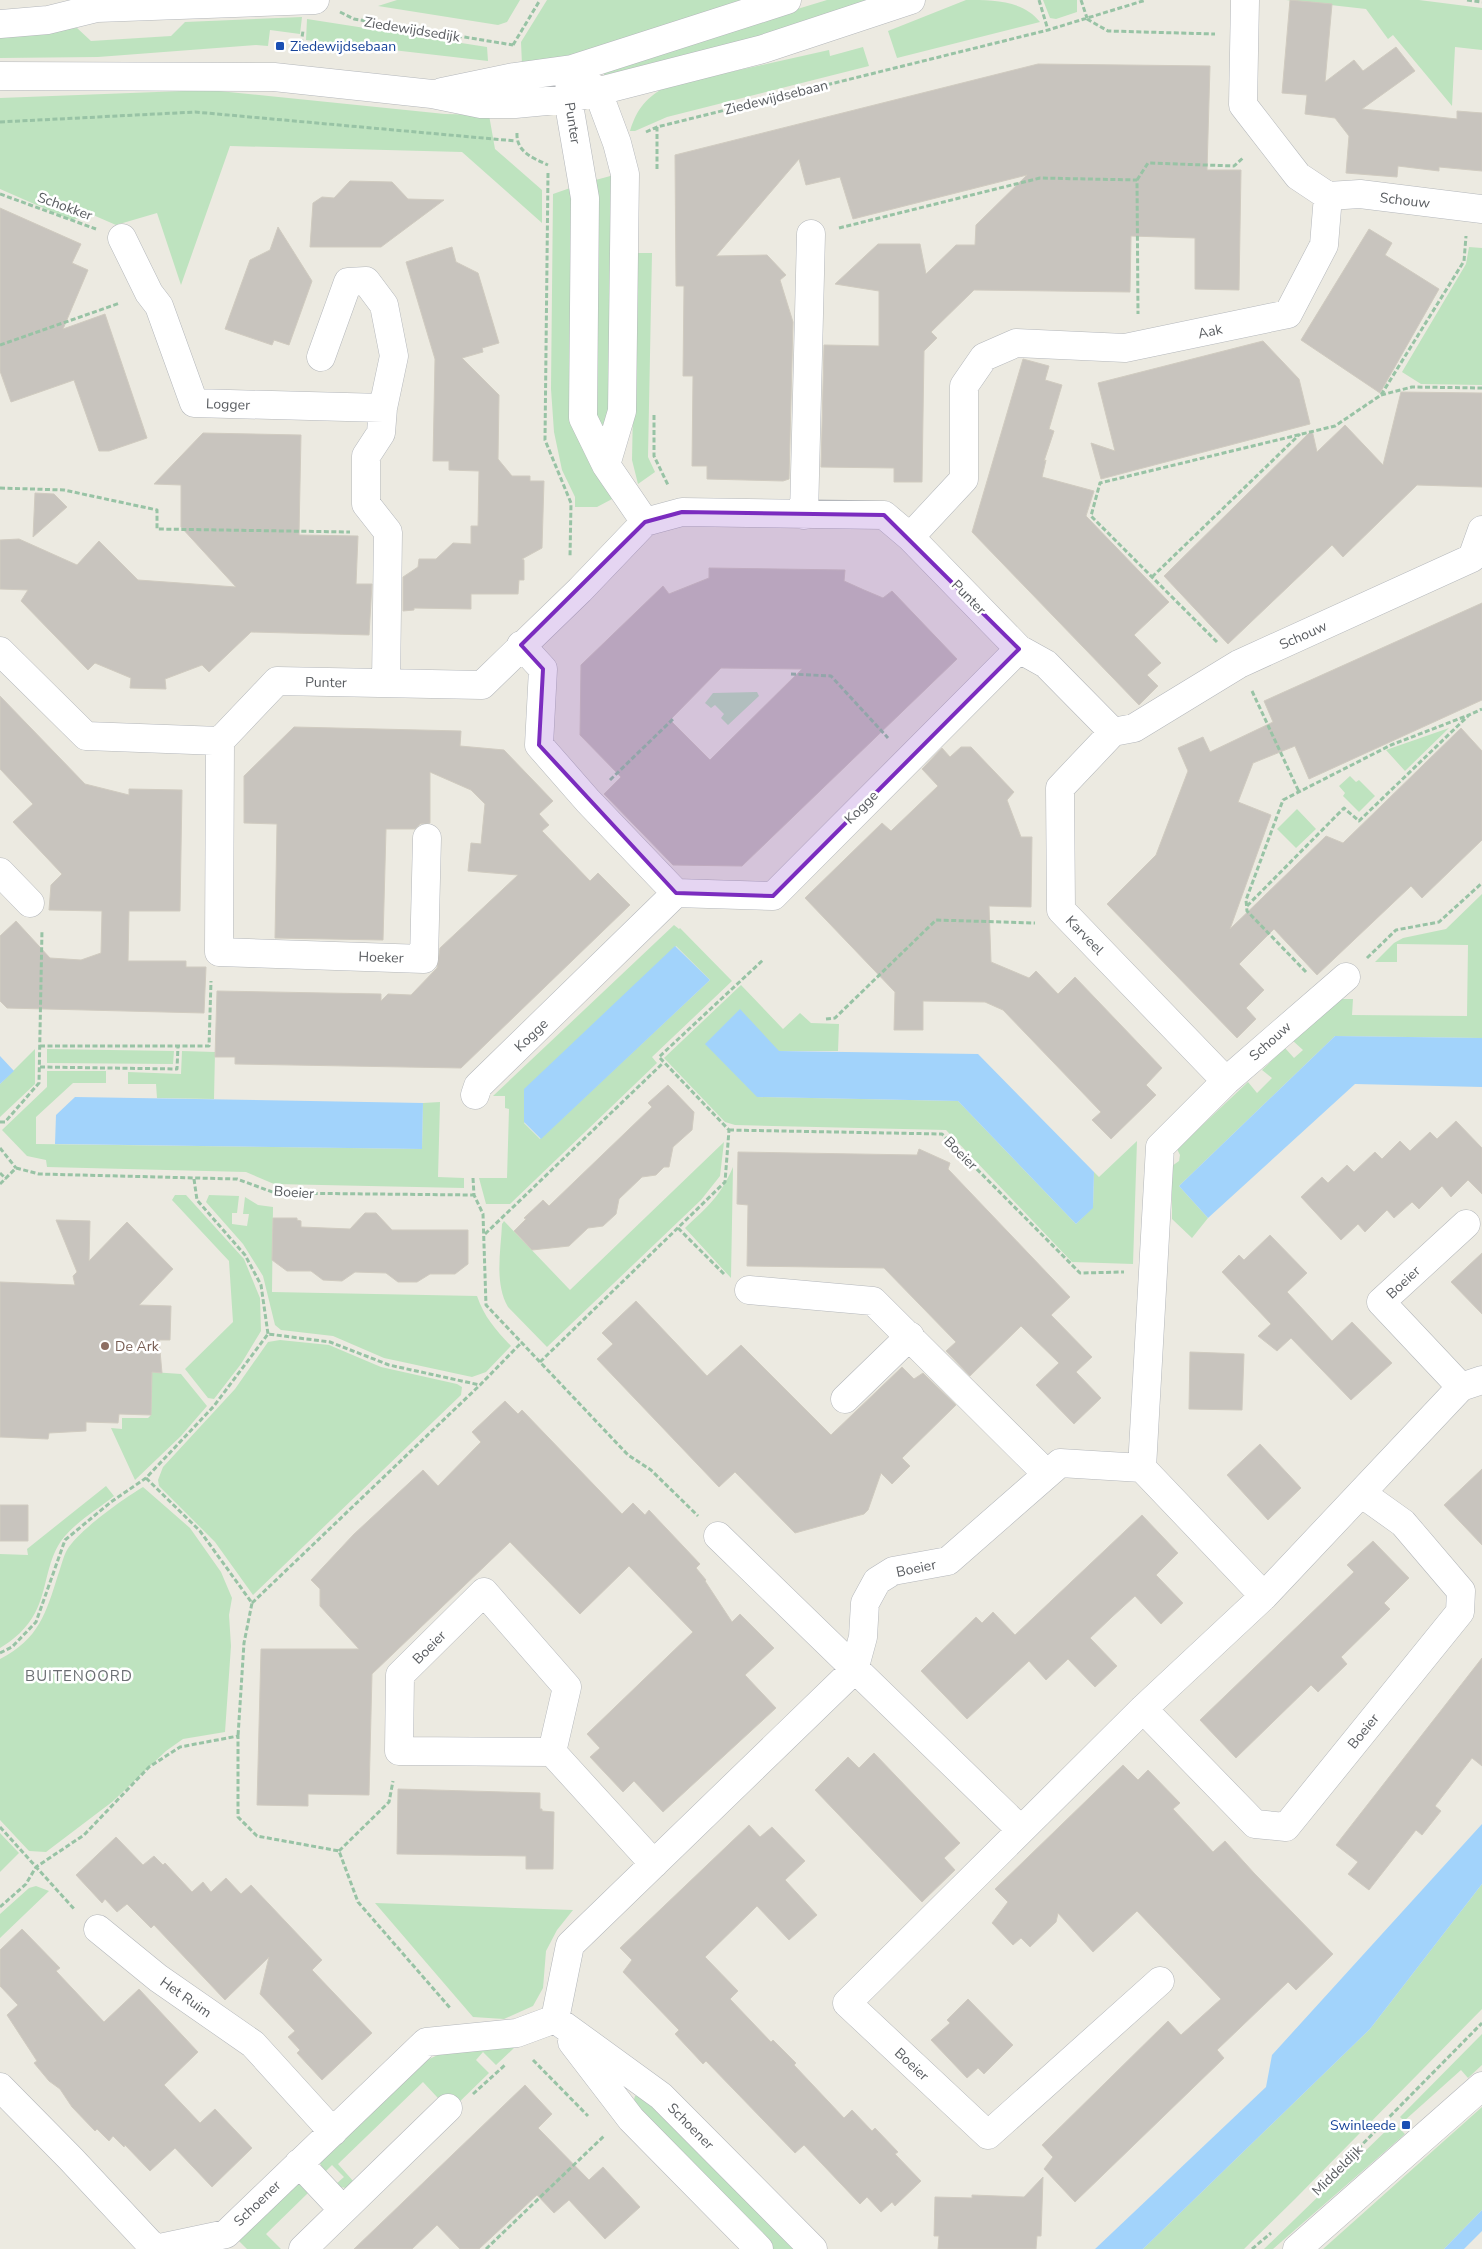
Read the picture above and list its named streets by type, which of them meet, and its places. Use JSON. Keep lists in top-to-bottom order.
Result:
{
  "streets": {
    "street": [
      "Punter",
      "Schouw",
      "Aak",
      "Logger",
      "Kogge",
      "Karveel",
      "Hoeker",
      "Boeier",
      "Het Ruim",
      "Schoener"
    ],
    "path": [
      "Ziedewijdsedijk",
      "Ziedewijdsebaan",
      "Schokker",
      "Middeldijk"
    ]
  },
  "crossings": [
    ["Ziedewijdsebaan", "Punter"],
    ["Punter", "Schouw"],
    ["Punter", "Aak"],
    ["Punter", "Kogge"],
    ["Punter", "Karveel"],
    ["Schouw", "Aak"],
    ["Schouw", "Karveel"],
    ["Schokker", "Logger"],
    ["Het Ruim", "Schoener"]
  ],
  "districts": ["BUITENOORD"],
  "places": {
    "transit": ["Ziedewijdsebaan", "Swinleede"],
    "other": ["De Ark"]
  }
}
